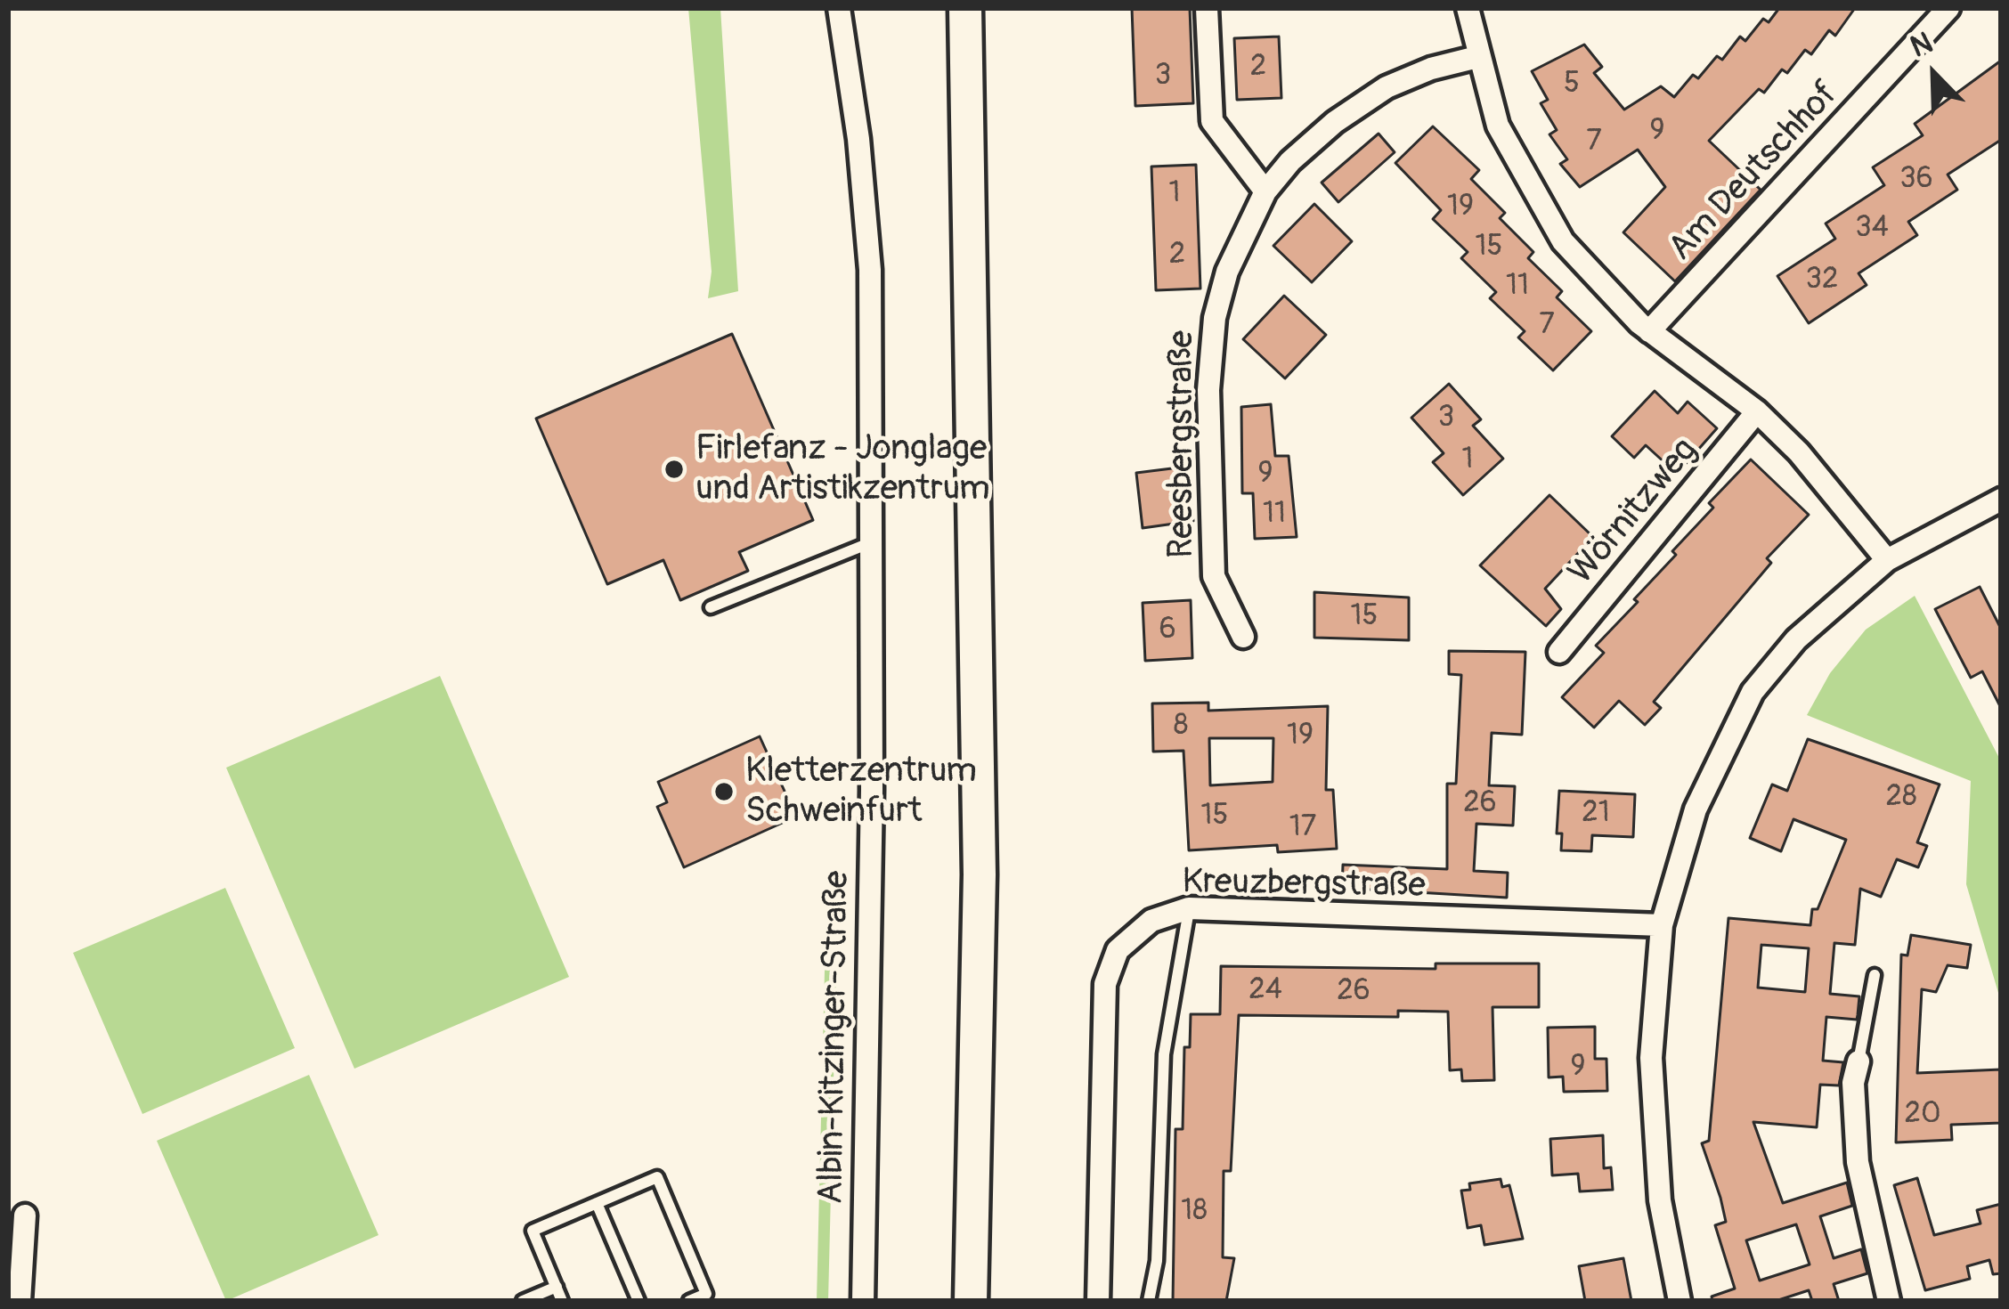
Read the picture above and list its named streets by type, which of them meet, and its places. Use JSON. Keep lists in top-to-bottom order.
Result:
{
  "streets": {
    "street": [
      "Am Deutschhof",
      "Reesbergstraße",
      "Wörnitzweg",
      "Kreuzbergstraße",
      "Albin-Kitzinger-Straße"
    ]
  },
  "places": ["Firlefanz - Jonglage und Artistikzentrum", "Kletterzentrum Schweinfurt"],
  "house_numbers": [
    "2",
    "3",
    "5",
    "9",
    "7",
    "36",
    "1",
    "19",
    "34",
    "15",
    "2",
    "32",
    "11",
    "7",
    "3",
    "1",
    "9",
    "11",
    "15",
    "6",
    "8",
    "19",
    "28",
    "26",
    "21",
    "15",
    "17",
    "24",
    "26",
    "9",
    "20",
    "18"
  ],
  "north": "top left"
}
